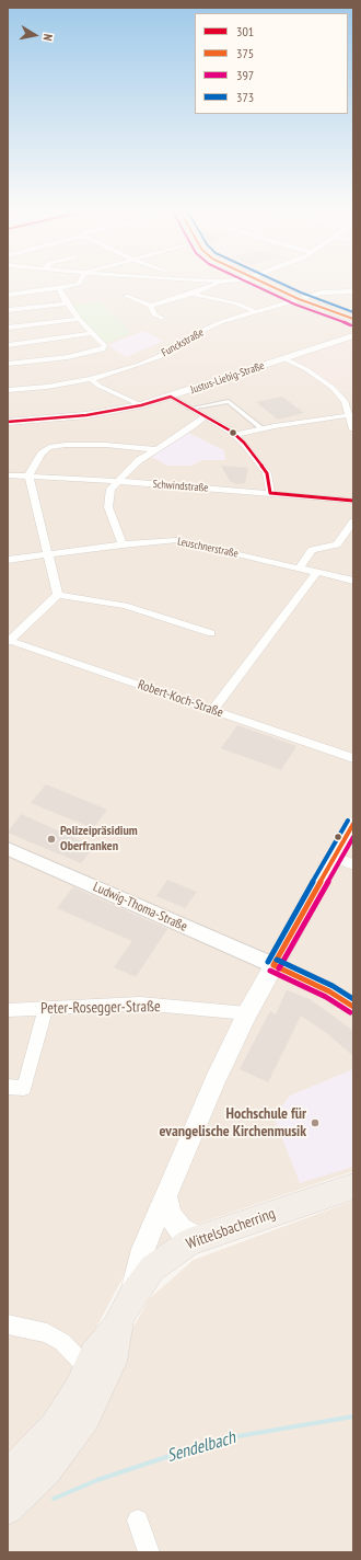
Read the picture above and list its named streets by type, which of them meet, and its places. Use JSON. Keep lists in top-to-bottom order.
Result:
{
  "streets": {
    "main road": ["Justus-Liebig-Straße", "Wittelsbacherring"],
    "street": [
      "Funckstraße",
      "Schwindstraße",
      "Leuschnerstraße",
      "Robert-Koch-Straße",
      "Ludwig-Thoma-Straße",
      "Peter-Rosegger-Straße"
    ]
  },
  "water": ["Sendelbach"],
  "places": ["Polizeipräsidium Oberfranken", "Hochschule für evangelische Kirchenmusik"],
  "lines": [
    "transit line 375",
    "transit line 397",
    "transit line 373",
    "transit line 301"
  ],
  "legend": [
    "301",
    "375",
    "397",
    "373"
  ],
  "north": "right"
}
